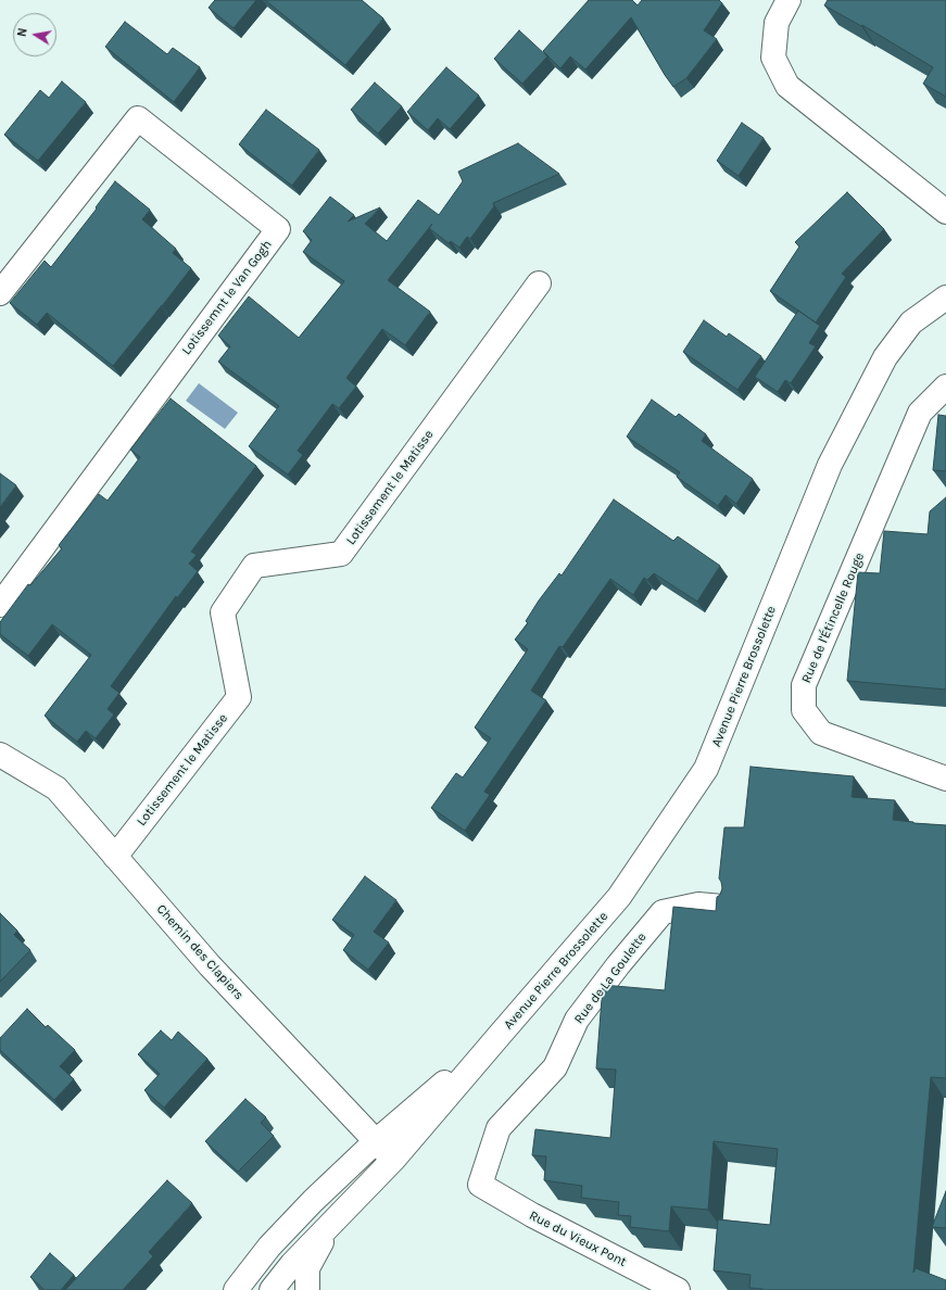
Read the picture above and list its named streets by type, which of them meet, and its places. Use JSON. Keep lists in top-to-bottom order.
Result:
{
  "streets": {
    "street": [
      "Lotissemnt le Van Gogh",
      "Lotissement le Matisse",
      "Rue de l'Étincelle Rouge",
      "Avenue Pierre Brossolette",
      "Chemin des Clapiers",
      "Rue de La Goulette",
      "Rue du Vieux Pont"
    ]
  },
  "crossings": [
    ["Lotissement le Matisse", "Chemin des Clapiers"],
    ["Avenue Pierre Brossolette", "Chemin des Clapiers"],
    ["Rue de La Goulette", "Rue du Vieux Pont"]
  ],
  "north": "left"
}
